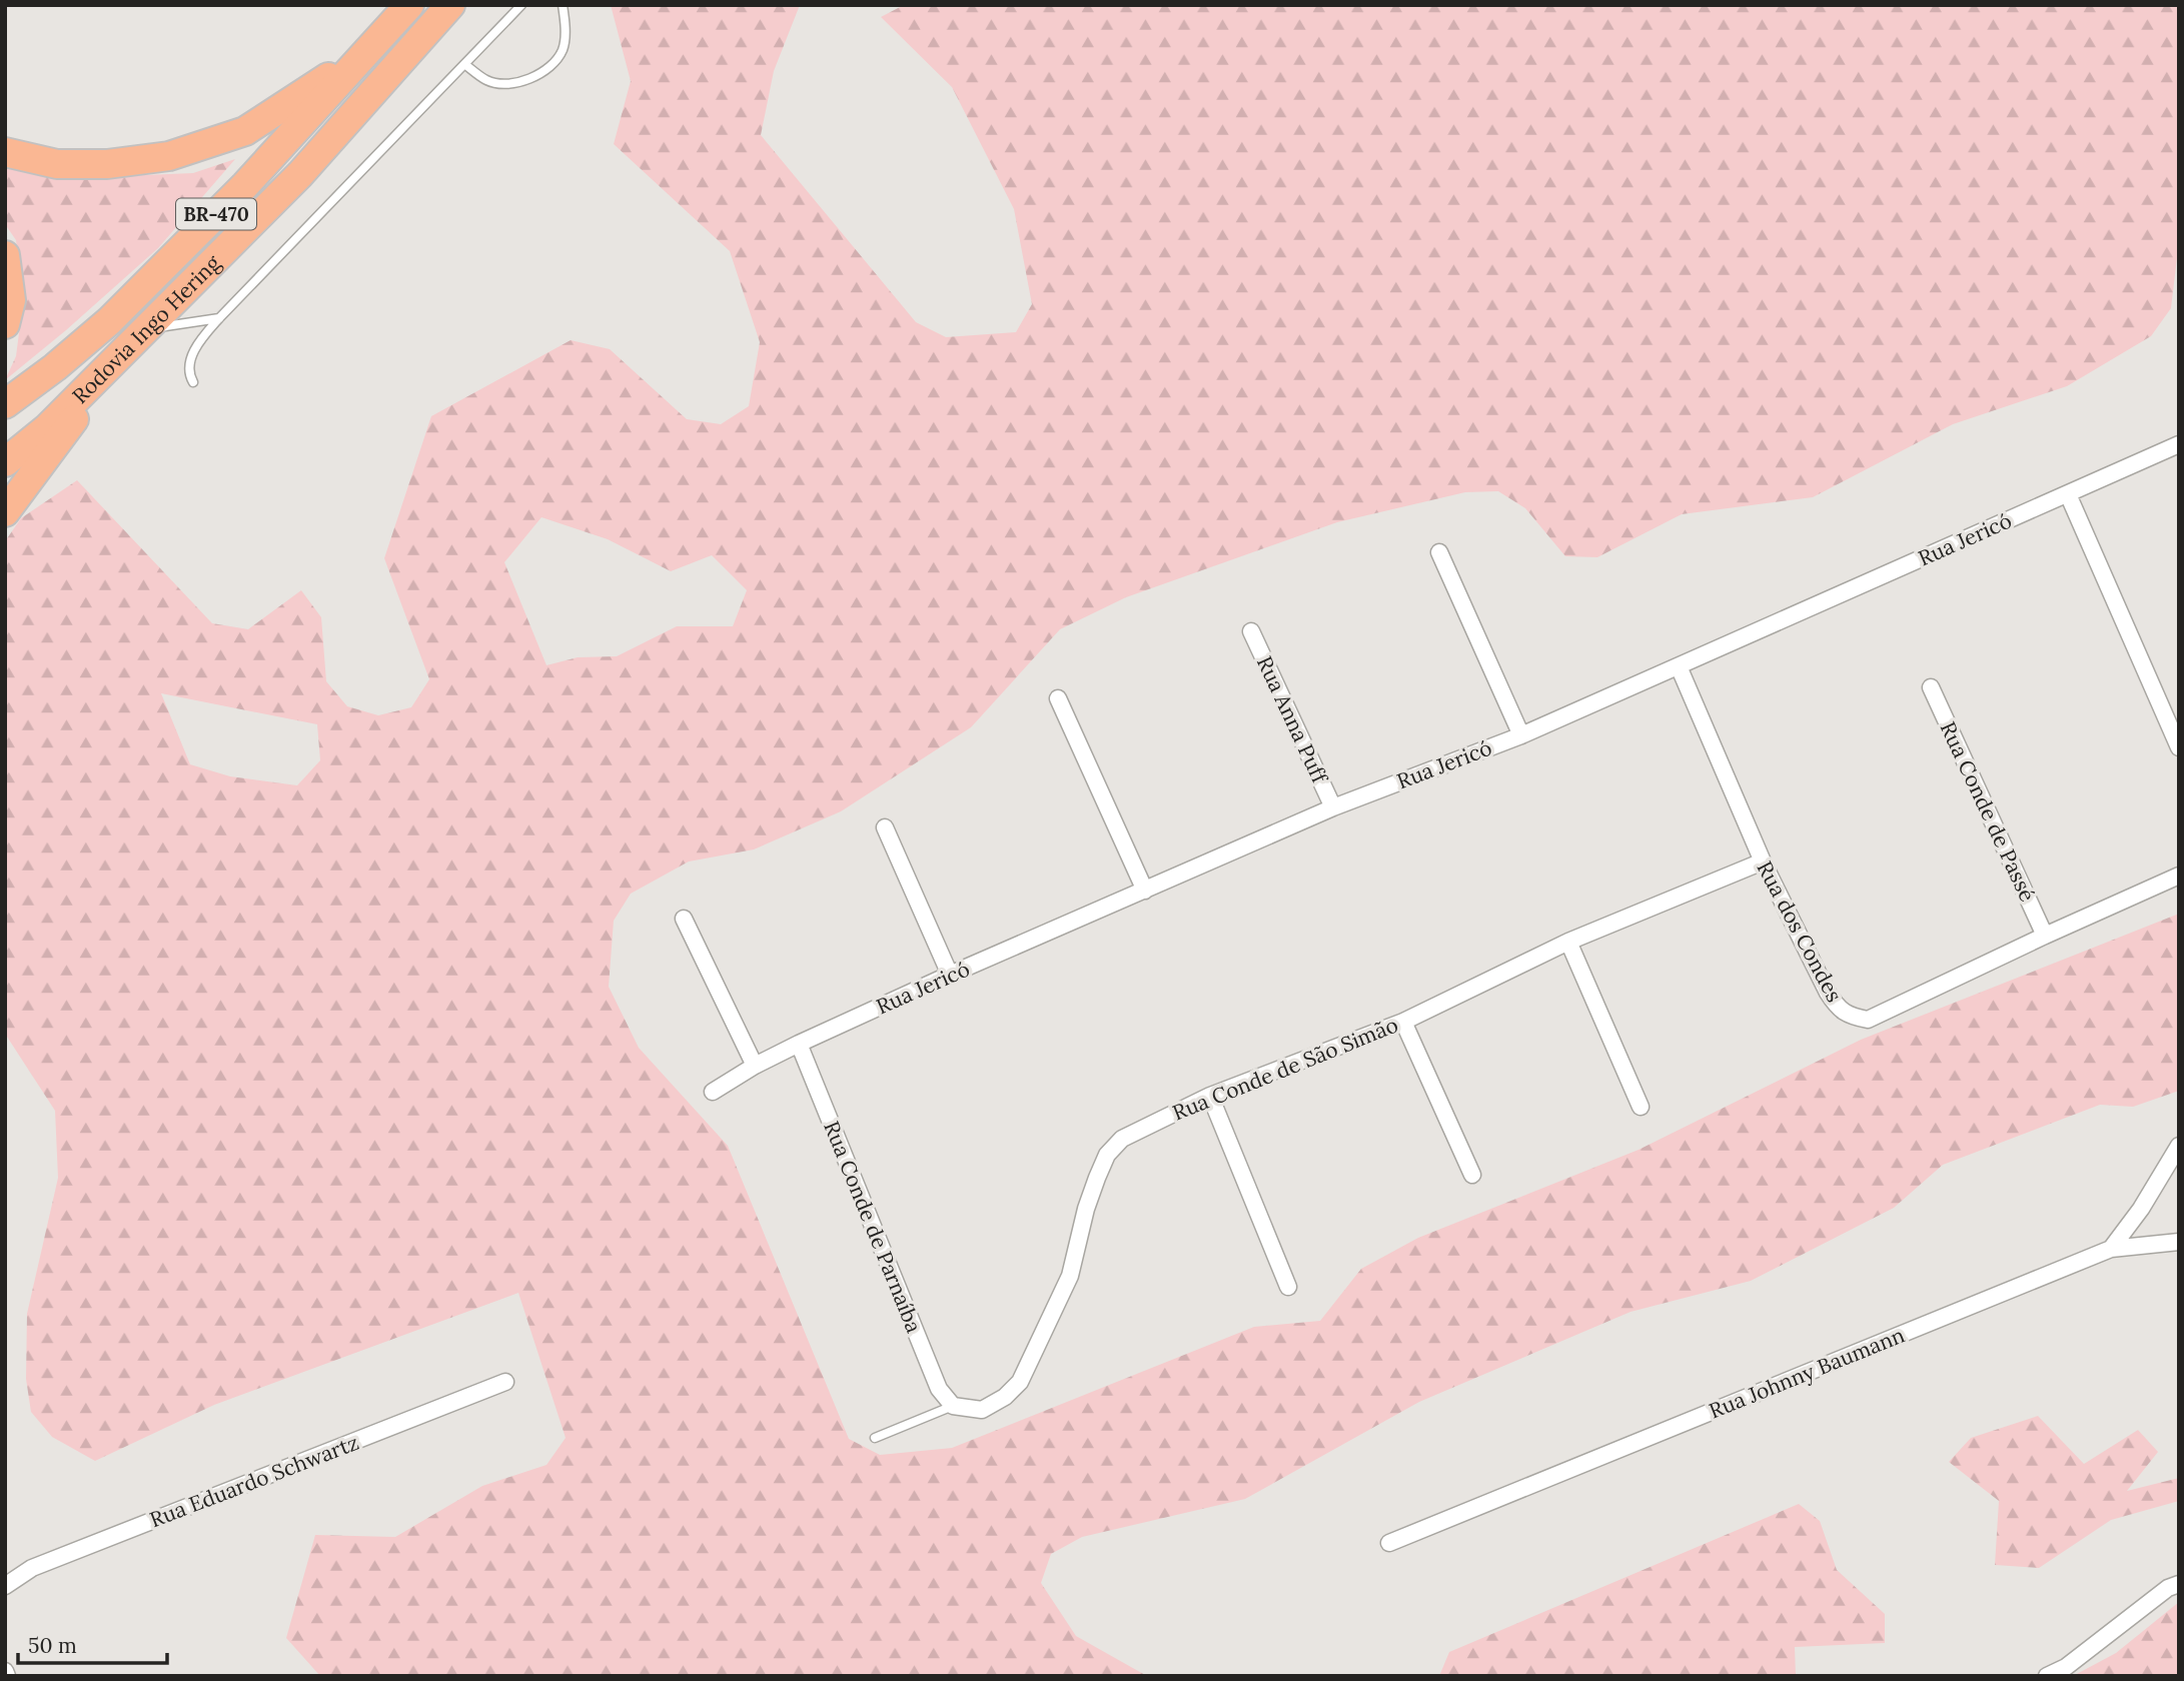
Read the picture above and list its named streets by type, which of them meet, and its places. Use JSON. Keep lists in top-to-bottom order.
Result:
{
  "streets": {
    "highway": ["BR-470", "Rodovia Ingo Hering"],
    "street": [
      "Rua Jericó",
      "Rua Anna Puff",
      "Rua Conde de Passé",
      "Rua dos Condes",
      "Rua Conde de São Simão",
      "Rua Conde de Parnaíba",
      "Rua Johnny Baumann",
      "Rua Eduardo Schwartz"
    ]
  },
  "crossings": [
    ["Rua Jericó", "Rua Anna Puff"],
    ["Rua Jericó", "Rua dos Condes"],
    ["Rua Jericó", "Rua Conde de Parnaíba"],
    ["Rua Conde de Passé", "Rua dos Condes"],
    ["Rua dos Condes", "Rua Conde de São Simão"],
    ["Rua Conde de São Simão", "Rua Conde de Parnaíba"]
  ],
  "scale_bar": "50 m"
}
